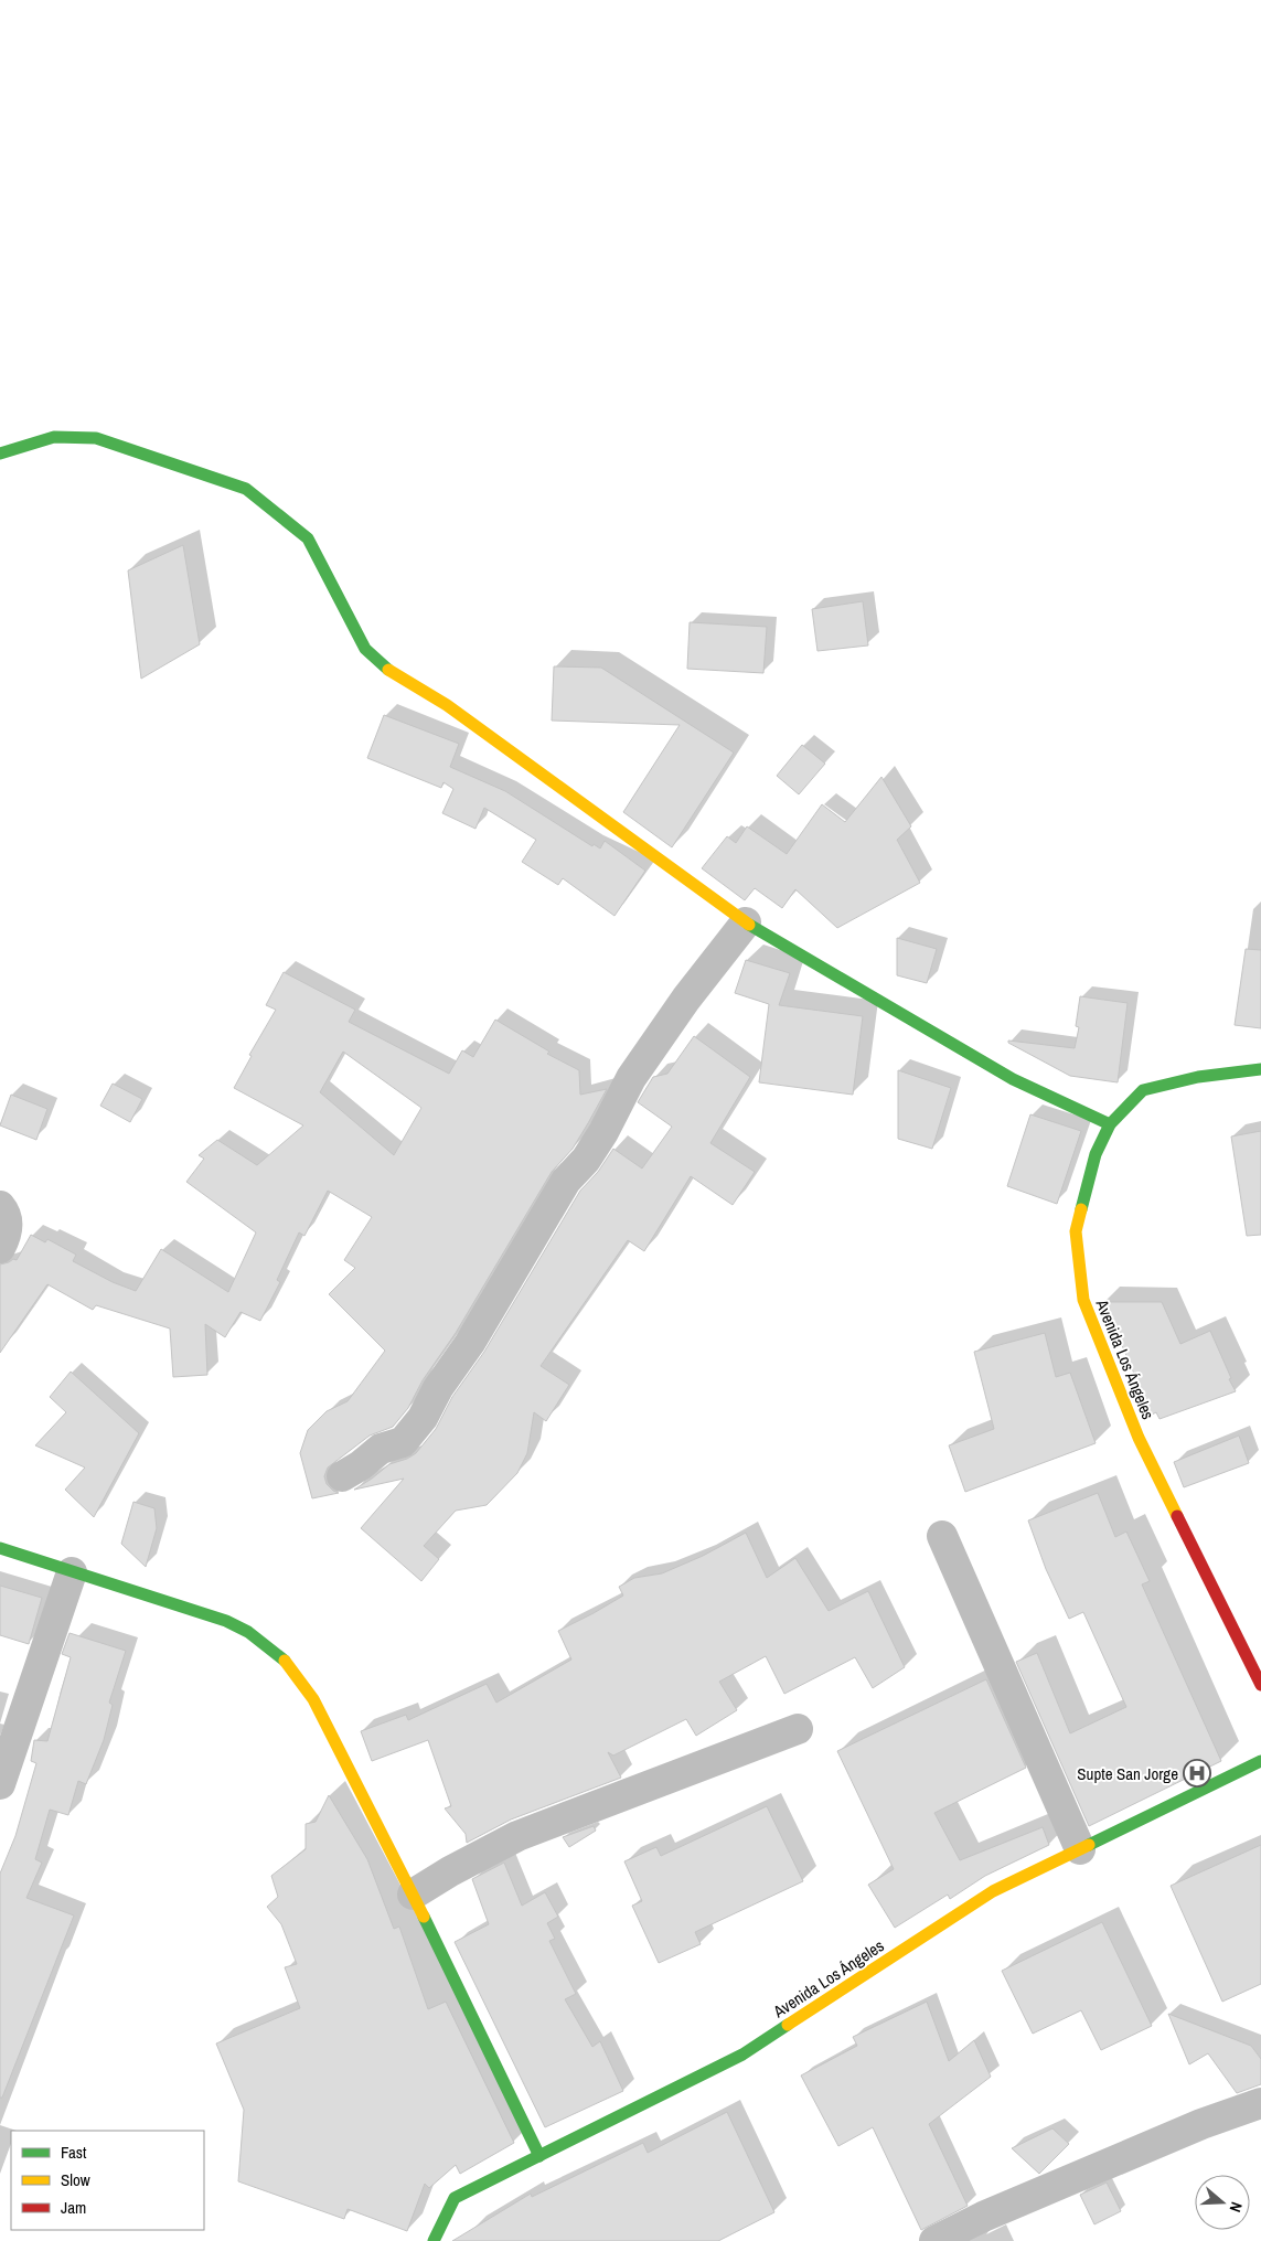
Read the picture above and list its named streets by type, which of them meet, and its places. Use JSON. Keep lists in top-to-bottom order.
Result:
{
  "streets": {
    "street": ["Avenida Los Ángeles"]
  },
  "places": {
    "hospital": ["Supte San Jorge"]
  },
  "legend": ["Fast", "Slow", "Jam"],
  "north": "right"
}
